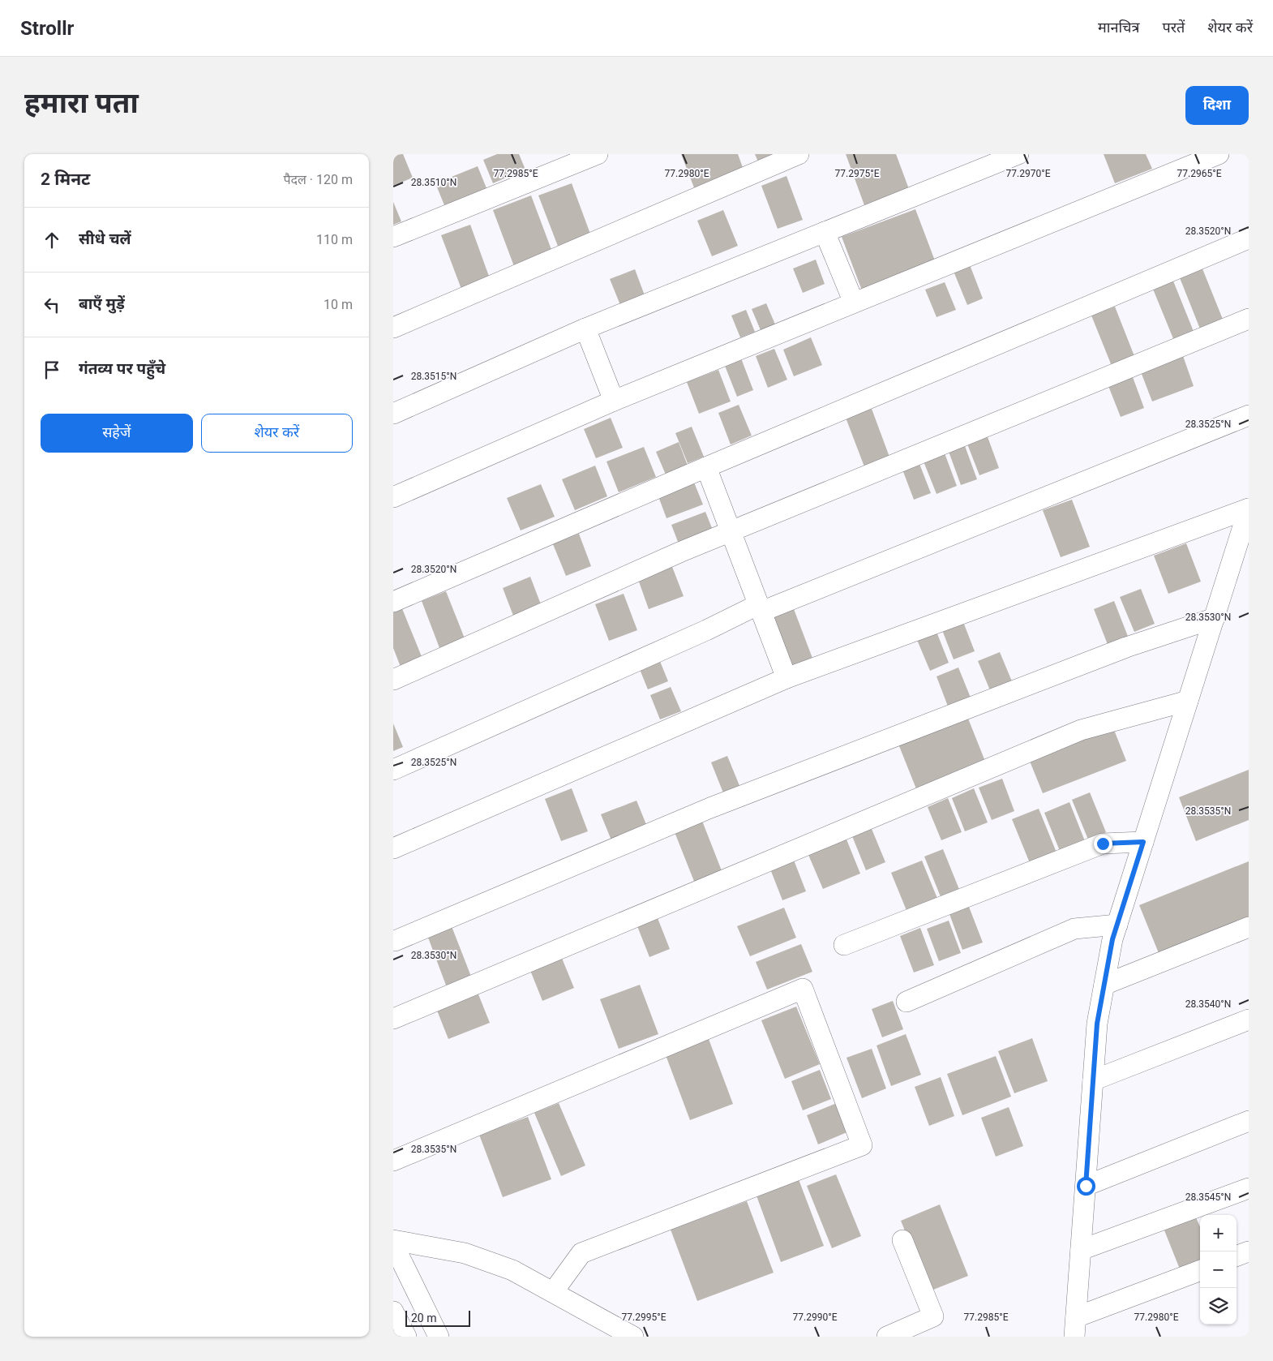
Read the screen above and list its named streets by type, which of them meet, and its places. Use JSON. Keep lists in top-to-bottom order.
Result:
{
  "scale_bar": "20 m",
  "page": {
    "header": "Strollr",
    "nav": ["मानचित्र", "परतें", "शेयर करें"],
    "buttons": [
      "दिशा",
      ["सहेजें", "शेयर करें"]
    ],
    "title": "हमारा पता",
    "heading": ["2 मिनट", "पैदल · 120 m"],
    "list": [
      ["सीधे चलें", "110 m"],
      ["बाएँ मुड़ें", "10 m"],
      "गंतव्य पर पहुँचे"
    ],
    "map_buttons": ["+", "−"],
    "scale": "20 m"
  },
  "coordinates": [
    "77.2985°E",
    "77.2980°E",
    "77.2975°E",
    "77.2970°E",
    "77.2965°E",
    "28.3510°N",
    "28.3520°N",
    "28.3515°N",
    "28.3525°N",
    "28.3530°N",
    "28.3535°N",
    "28.3540°N",
    "28.3545°N",
    "77.2995°E",
    "77.2990°E"
  ]
}
